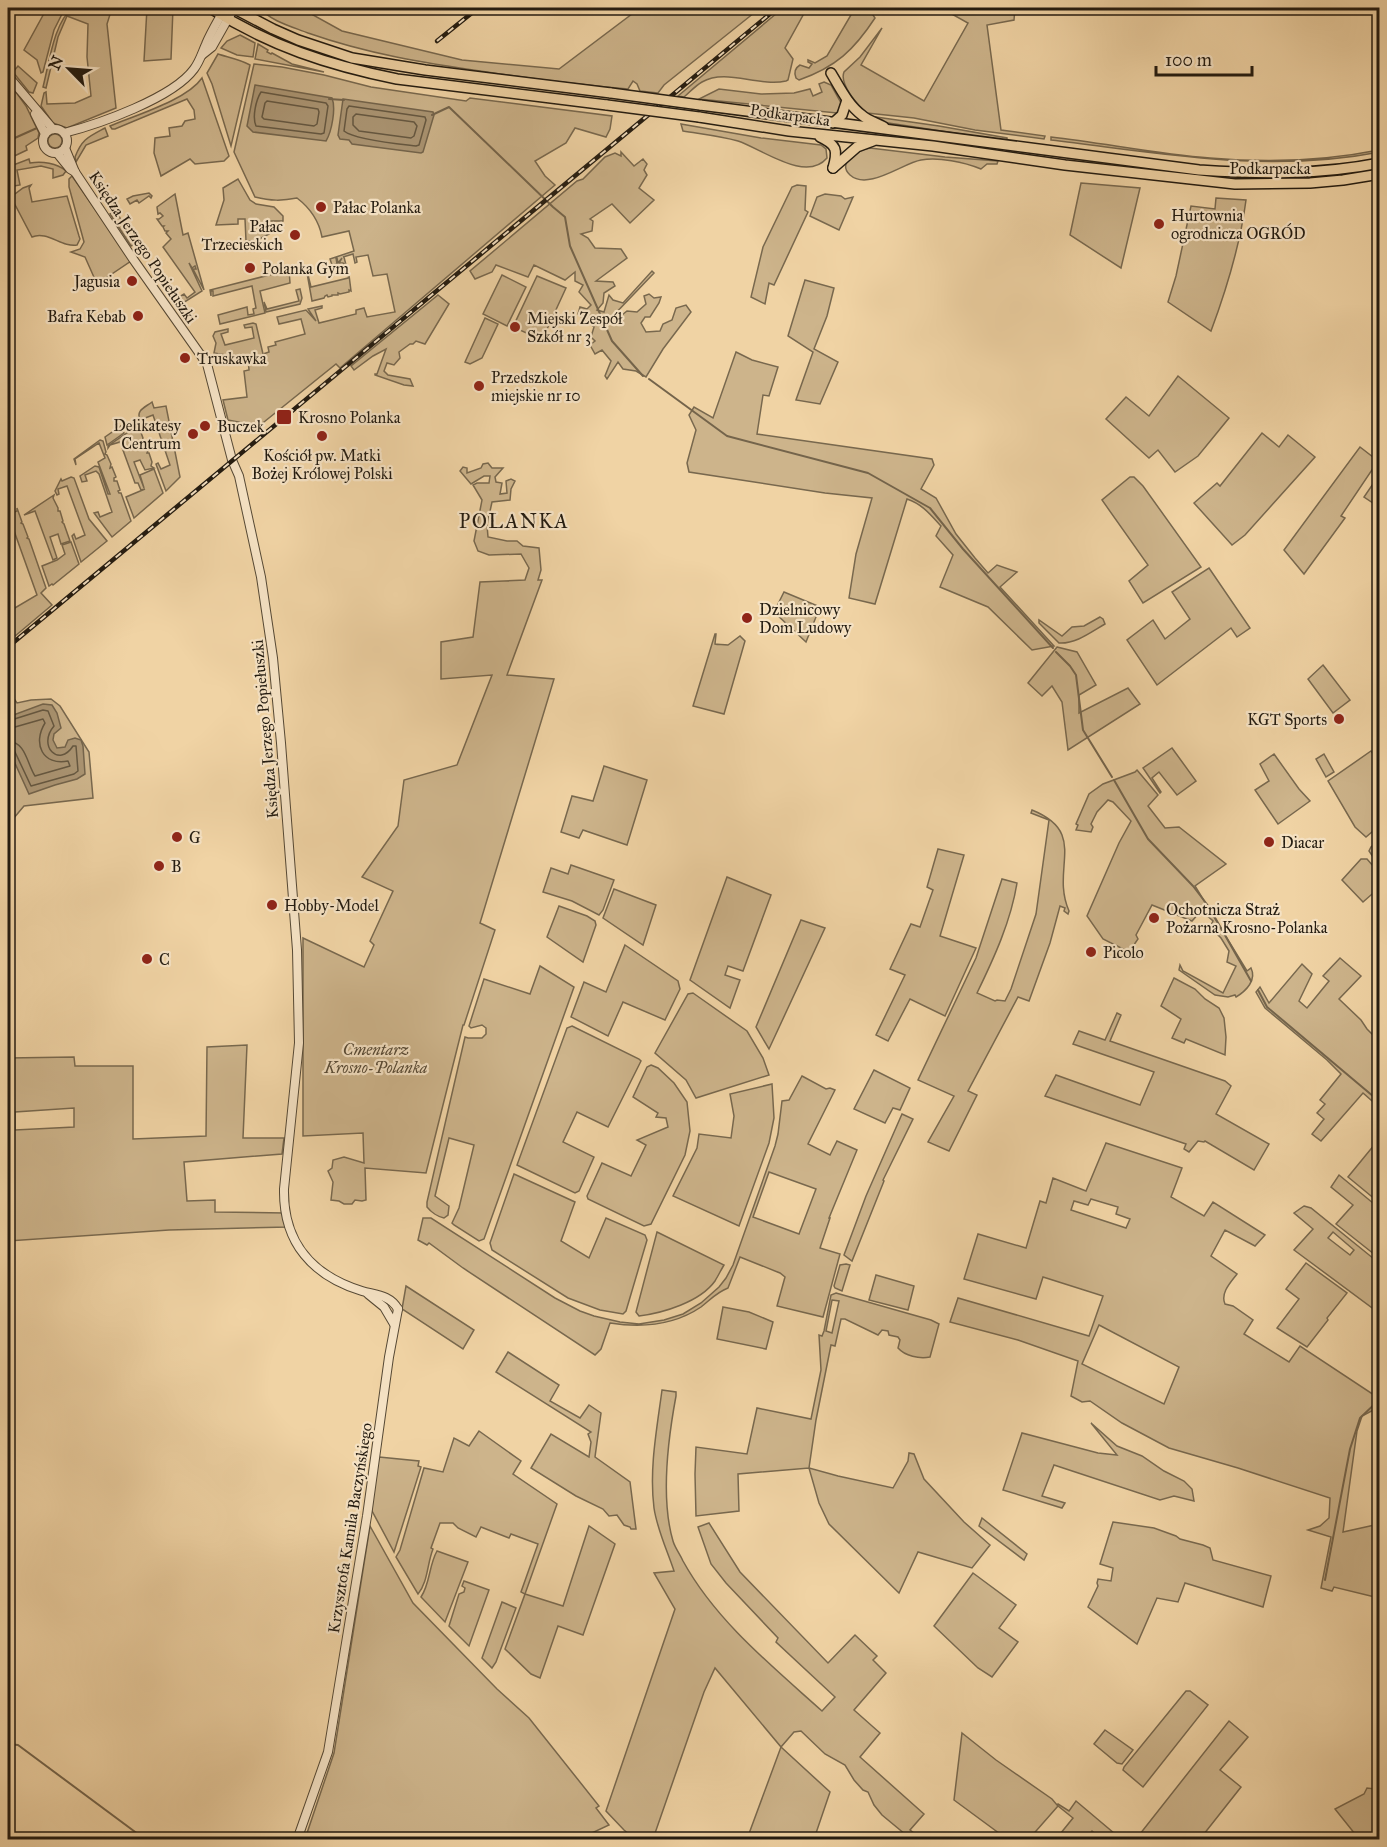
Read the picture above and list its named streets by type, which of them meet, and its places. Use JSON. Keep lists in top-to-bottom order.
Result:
{
  "streets": {
    "main road": ["Podkarpacka"],
    "street": ["Księdza Jerzego Popiełuszki", "Krzysztofa Kamila Baczyńskiego"]
  },
  "crossings": [
    ["Księdza Jerzego Popiełuszki", "Krzysztofa Kamila Baczyńskiego"]
  ],
  "districts": ["POLANKA"],
  "parks": ["Cmentarz Krosno-Polanka"],
  "places": {
    "other": [
      "Pałac Polanka",
      "Hurtownia ogrodnicza OGRÓD",
      "Pałac Trzecieskich",
      "Polanka Gym",
      "Jagusia",
      "Bafra Kebab",
      "Miejski Zespół Szkół nr 3",
      "Truskawka",
      "Przedszkole miejskie nr 10",
      "Buczek",
      "Delikatesy Centrum",
      "Kościół pw. Matki Bożej Królowej Polski",
      "Dzielnicowy Dom Ludowy",
      "KGT Sports",
      "G",
      "Diacar",
      "B",
      "Hobby-Model",
      "Ochotnicza Straż Pożarna Krosno-Polanka",
      "Picolo",
      "C"
    ],
    "transit": ["Krosno Polanka"]
  },
  "scale_bar": "100 m",
  "north": "top left"
}
